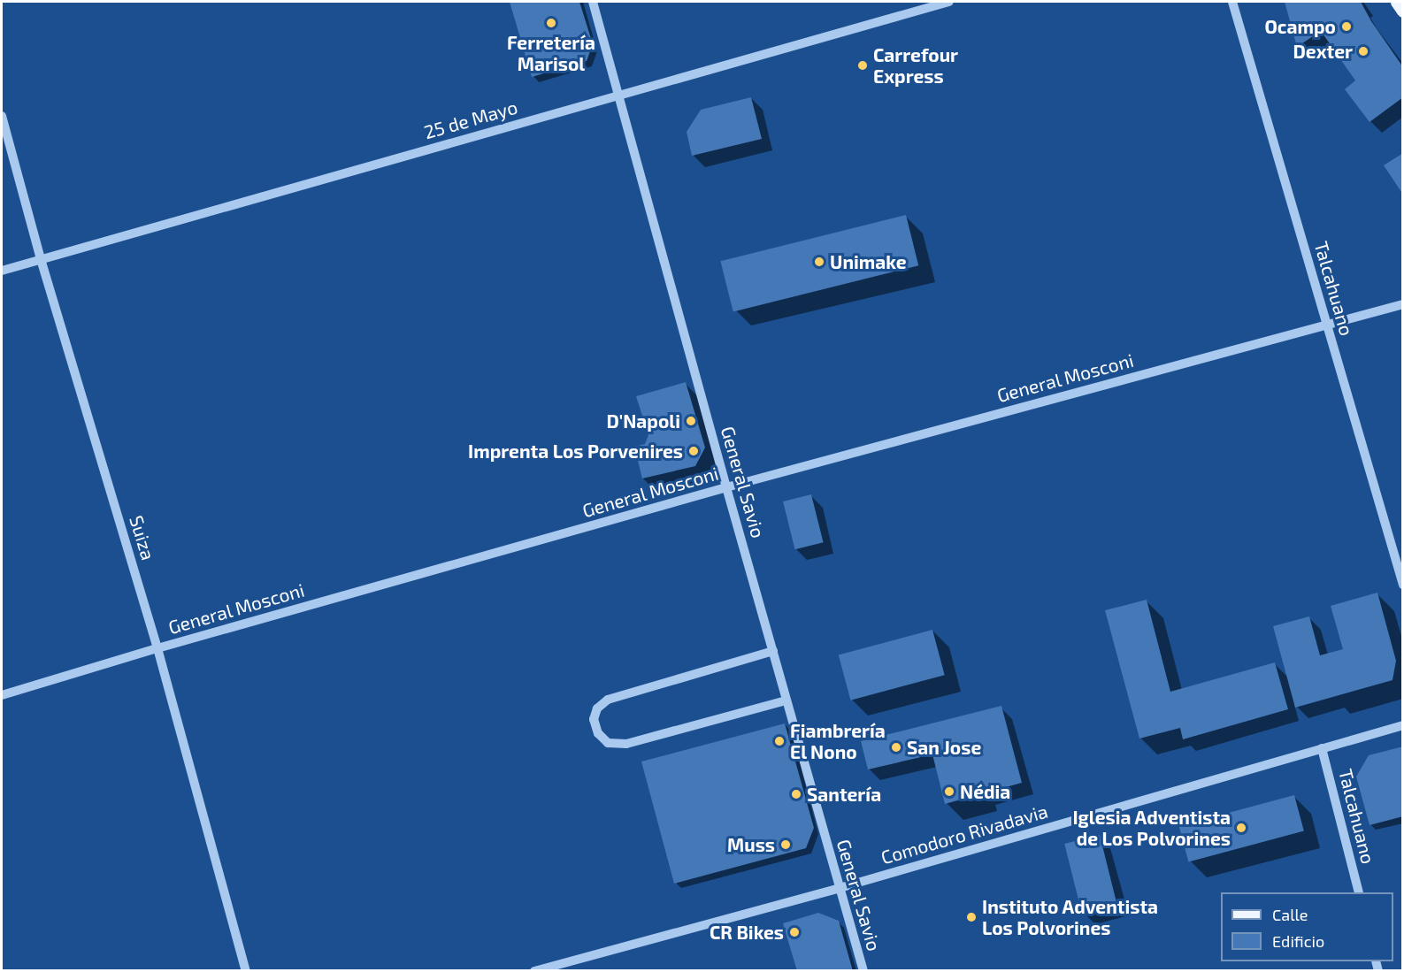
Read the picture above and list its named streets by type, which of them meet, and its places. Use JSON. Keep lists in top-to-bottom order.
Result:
{
  "streets": {
    "street": [
      "25 de Mayo",
      "Talcahuano",
      "General Mosconi",
      "General Savio",
      "Suiza",
      "Comodoro Rivadavia"
    ]
  },
  "crossings": [
    ["25 de Mayo", "General Savio"],
    ["25 de Mayo", "Suiza"],
    ["Talcahuano", "General Mosconi"],
    ["Talcahuano", "Comodoro Rivadavia"],
    ["General Mosconi", "General Savio"],
    ["General Mosconi", "Suiza"],
    ["General Savio", "Comodoro Rivadavia"]
  ],
  "places": [
    "Ferretería Marisol",
    "Ocampo",
    "Dexter",
    "Carrefour Express",
    "Unimake",
    "D'Napoli",
    "Imprenta Los Porvenires",
    "Fiambrería El Nono",
    "San Jose",
    "Nédia",
    "Santería",
    "Iglesia Adventista de Los Polvorines",
    "Muss",
    "Instituto Adventista Los Polvorines",
    "CR Bikes"
  ],
  "legend": ["Calle", "Edificio"]
}
